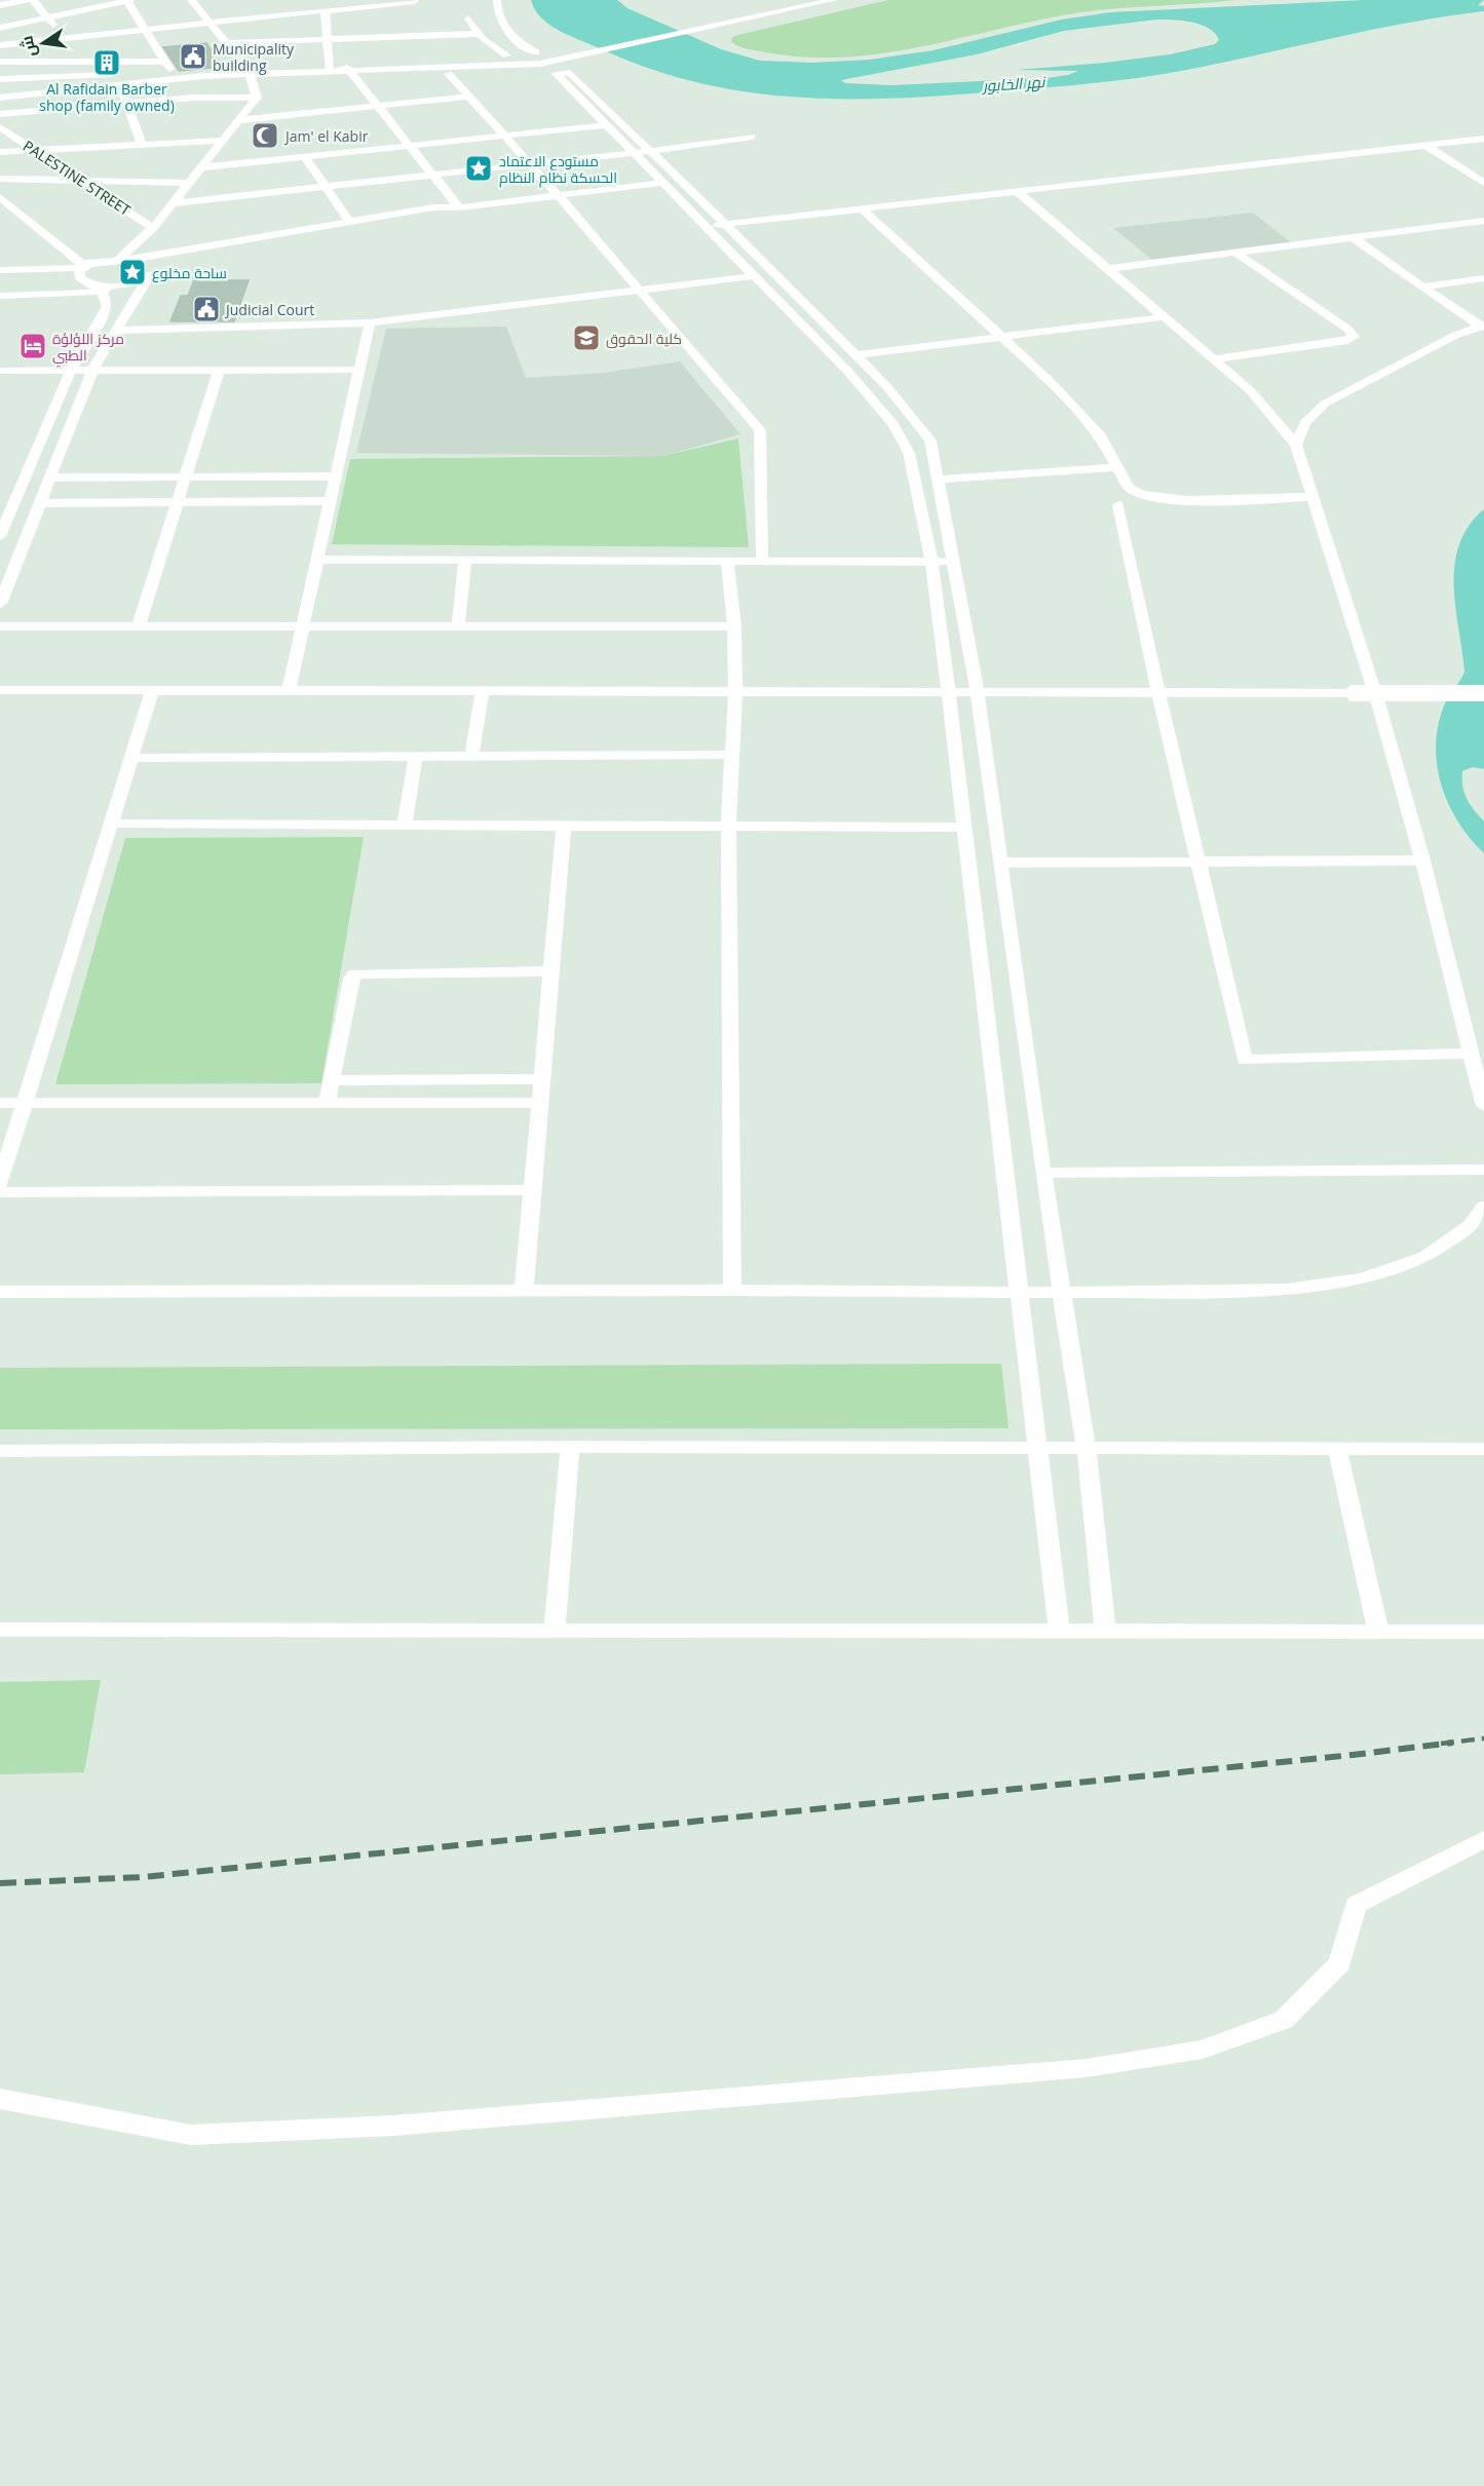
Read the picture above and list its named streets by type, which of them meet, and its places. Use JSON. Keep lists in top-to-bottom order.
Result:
{
  "streets": {
    "street": ["PALESTINE STREET"]
  },
  "water": ["نهر الخابور"],
  "places": {
    "public building": ["Municipality building", "Judicial Court"],
    "building": ["Al Rafidain Barber shop (family owned)"],
    "mosque": ["Jam' el Kabir"],
    "place": ["مستودع الاعتماد الحسكة نظام النظام", "ساحة مخلوع"],
    "school or university": ["كلية الحقوق"],
    "hotel": ["مركز اللؤلؤة الطبي"]
  },
  "north": "left"
}
